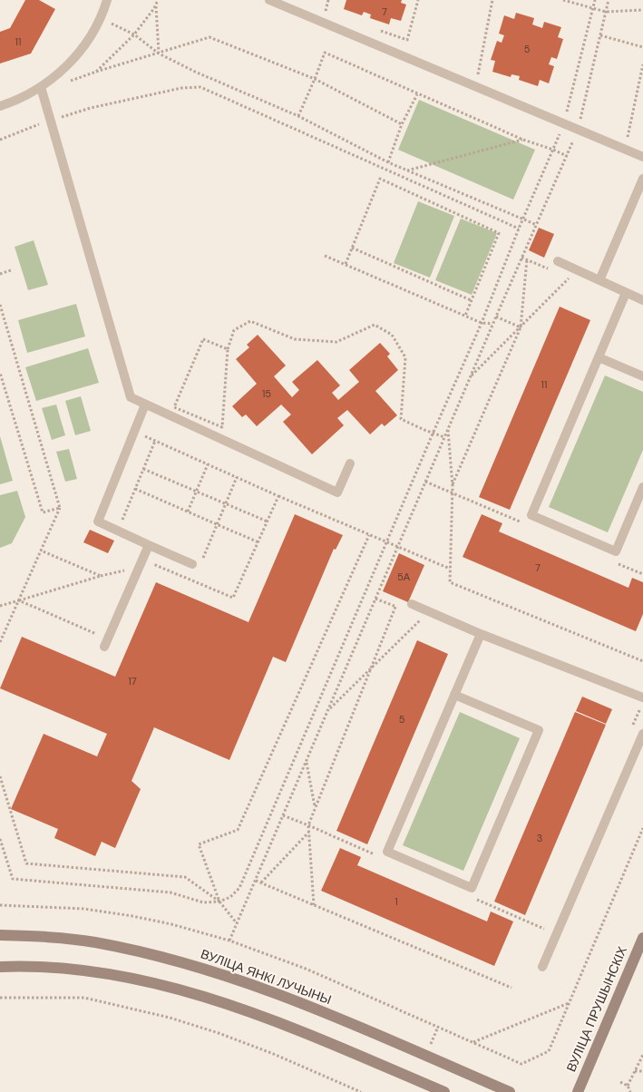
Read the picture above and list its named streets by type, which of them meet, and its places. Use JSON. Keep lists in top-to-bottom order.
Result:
{
  "streets": {
    "main road": ["ВУЛІЦА ЯНКІ ЛУЧЫНЫ", "ВУЛІЦА ПРУШЫНСКІХ"]
  },
  "house_numbers": [
    "7",
    "11",
    "5",
    "11",
    "15",
    "7",
    "5А",
    "17",
    "5",
    "3",
    "1"
  ]
}
